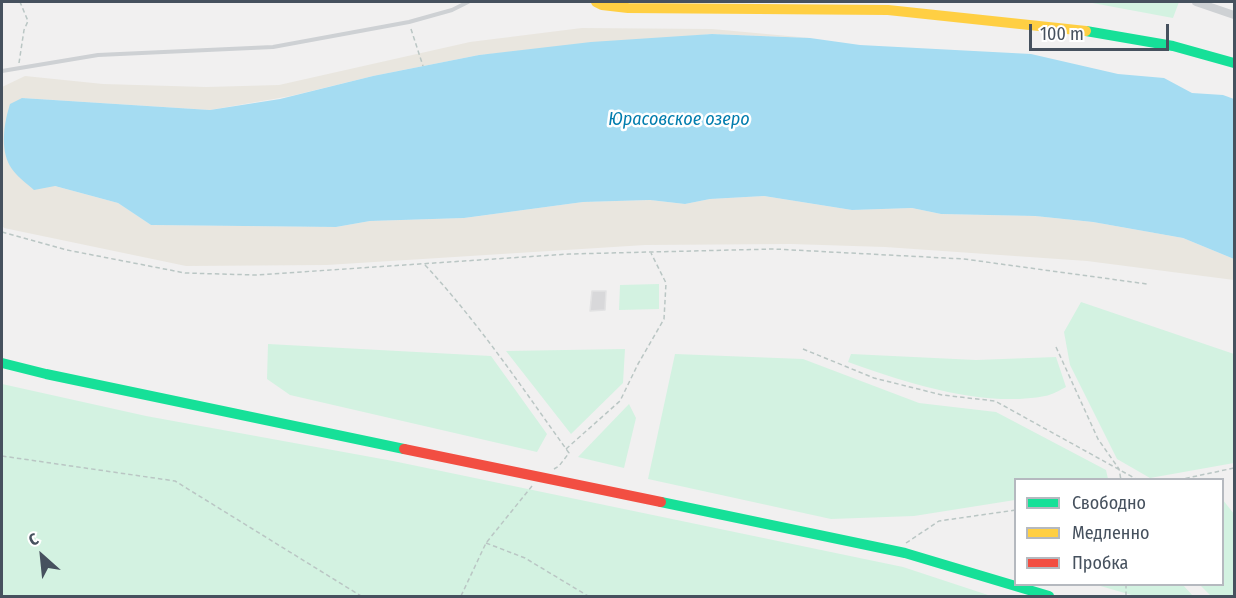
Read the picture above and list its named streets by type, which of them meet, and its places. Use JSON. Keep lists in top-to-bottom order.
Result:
{
  "water": ["Юрасовское озеро"],
  "legend": ["Свободно", "Медленно", "Пробка"],
  "scale_bar": "100 m",
  "north": "top left"
}
